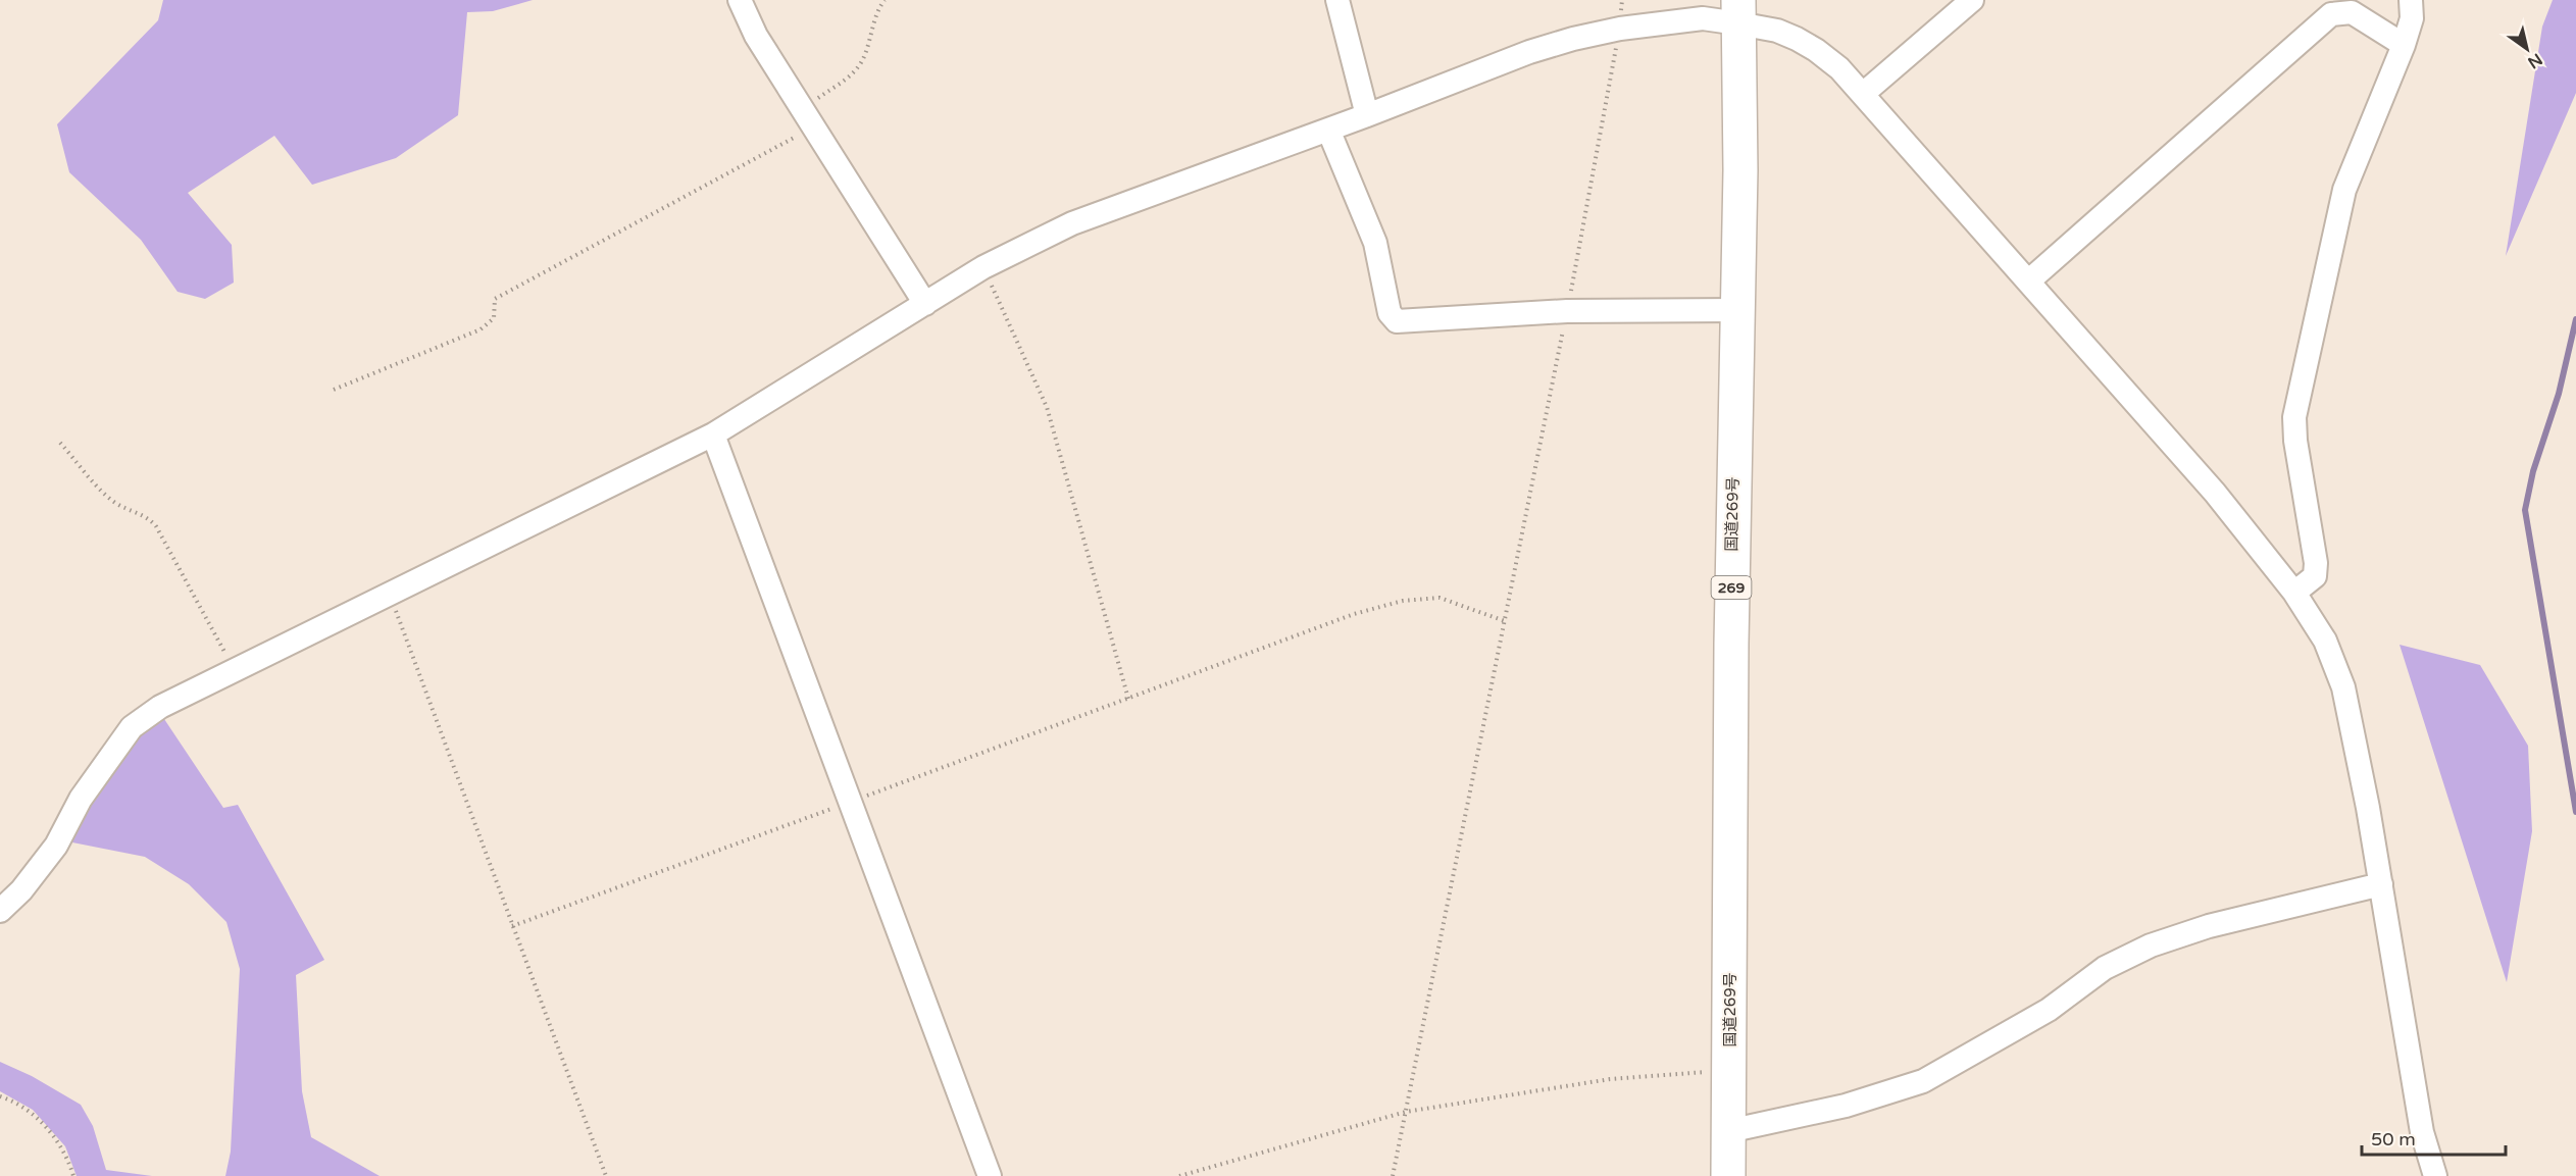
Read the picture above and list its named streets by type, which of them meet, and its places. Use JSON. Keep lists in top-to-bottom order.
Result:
{
  "streets": {
    "highway": ["国道269号", "269"]
  },
  "scale_bar": "50 m",
  "north": "bottom right"
}
